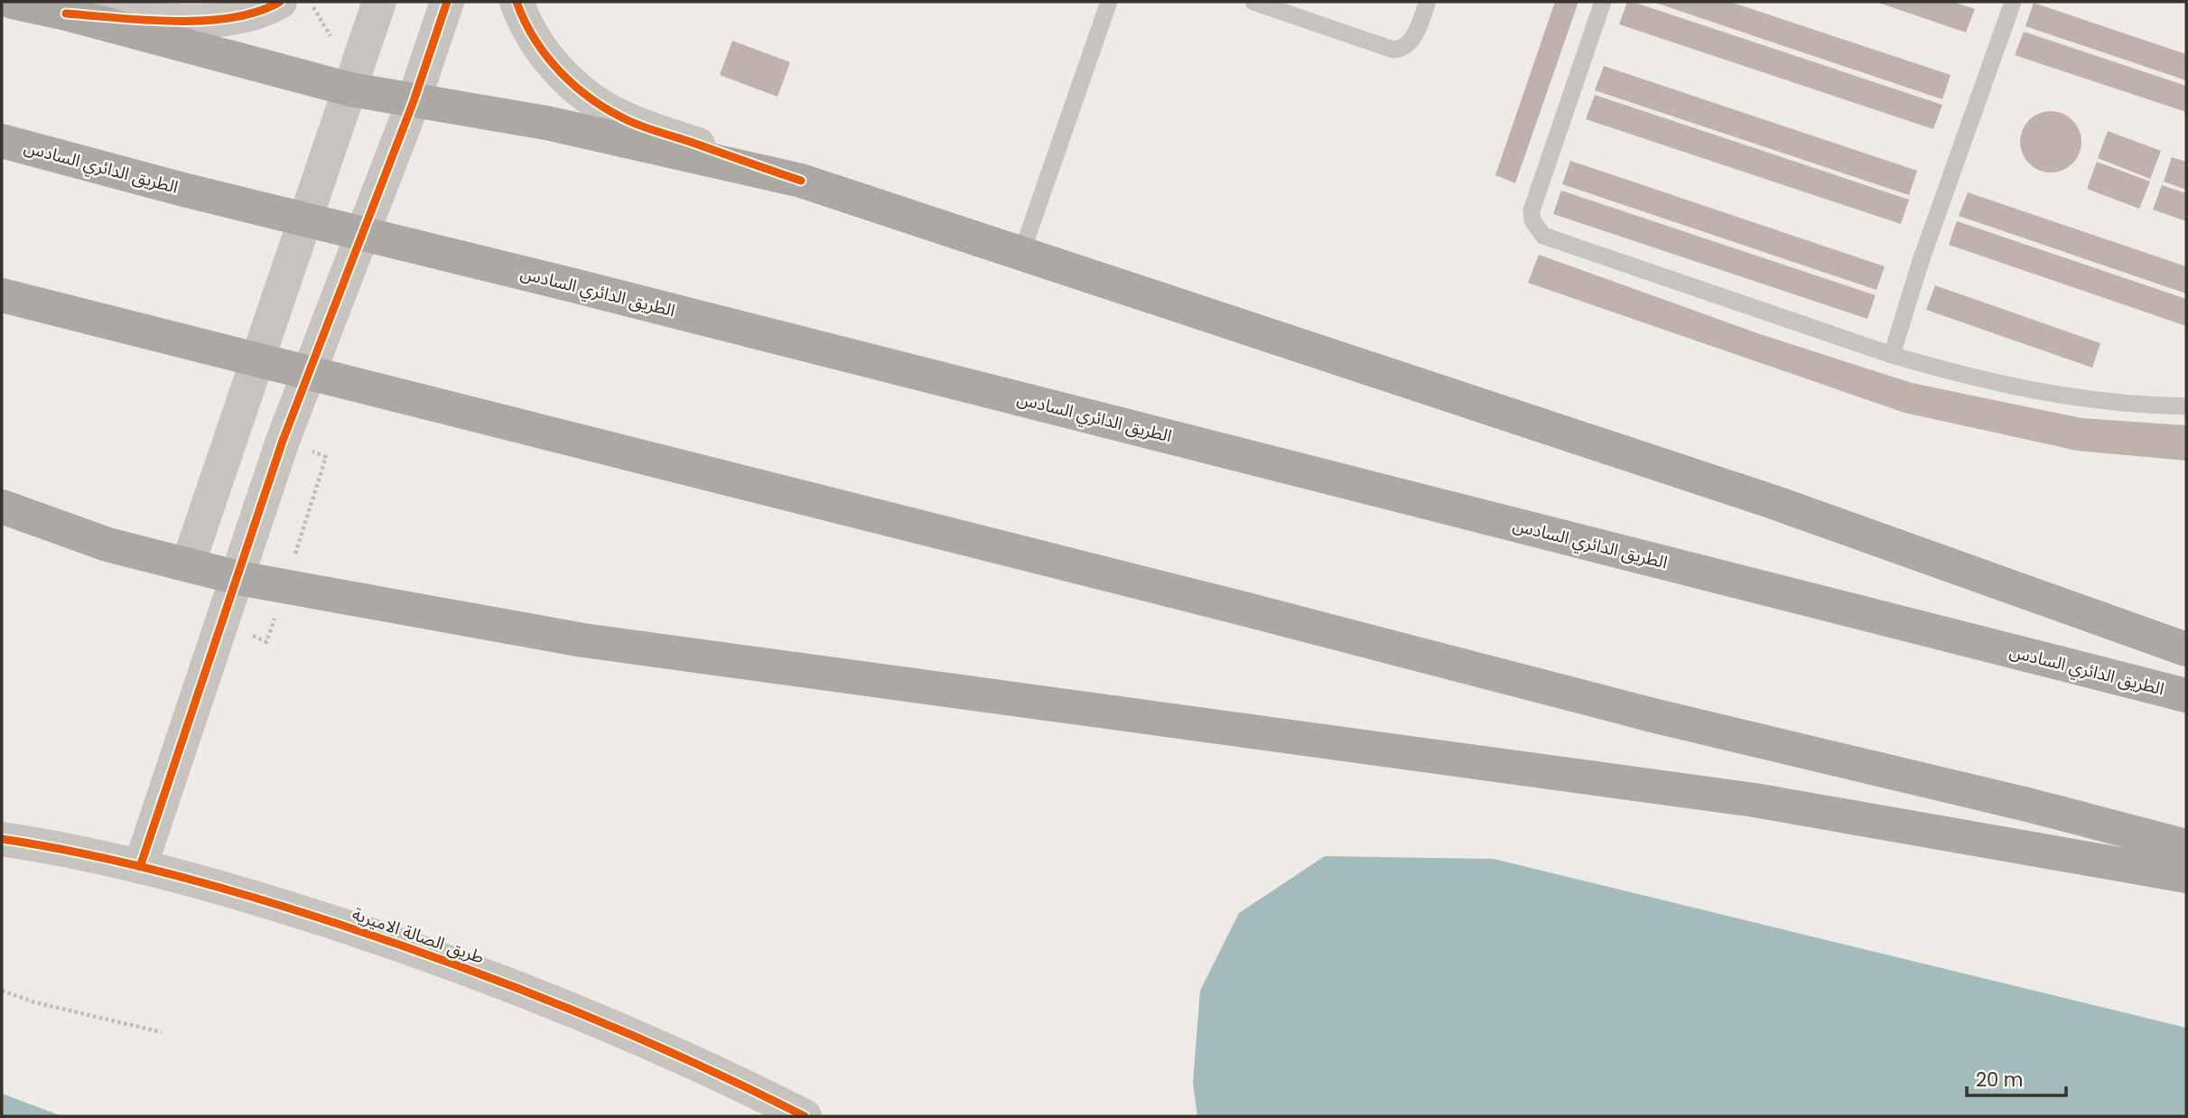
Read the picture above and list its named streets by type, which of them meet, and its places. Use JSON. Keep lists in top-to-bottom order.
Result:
{
  "streets": {
    "highway": ["الطريق الدائري السادس"],
    "street": ["طريق الصالة الاميرية"]
  },
  "scale_bar": "20 m"
}
